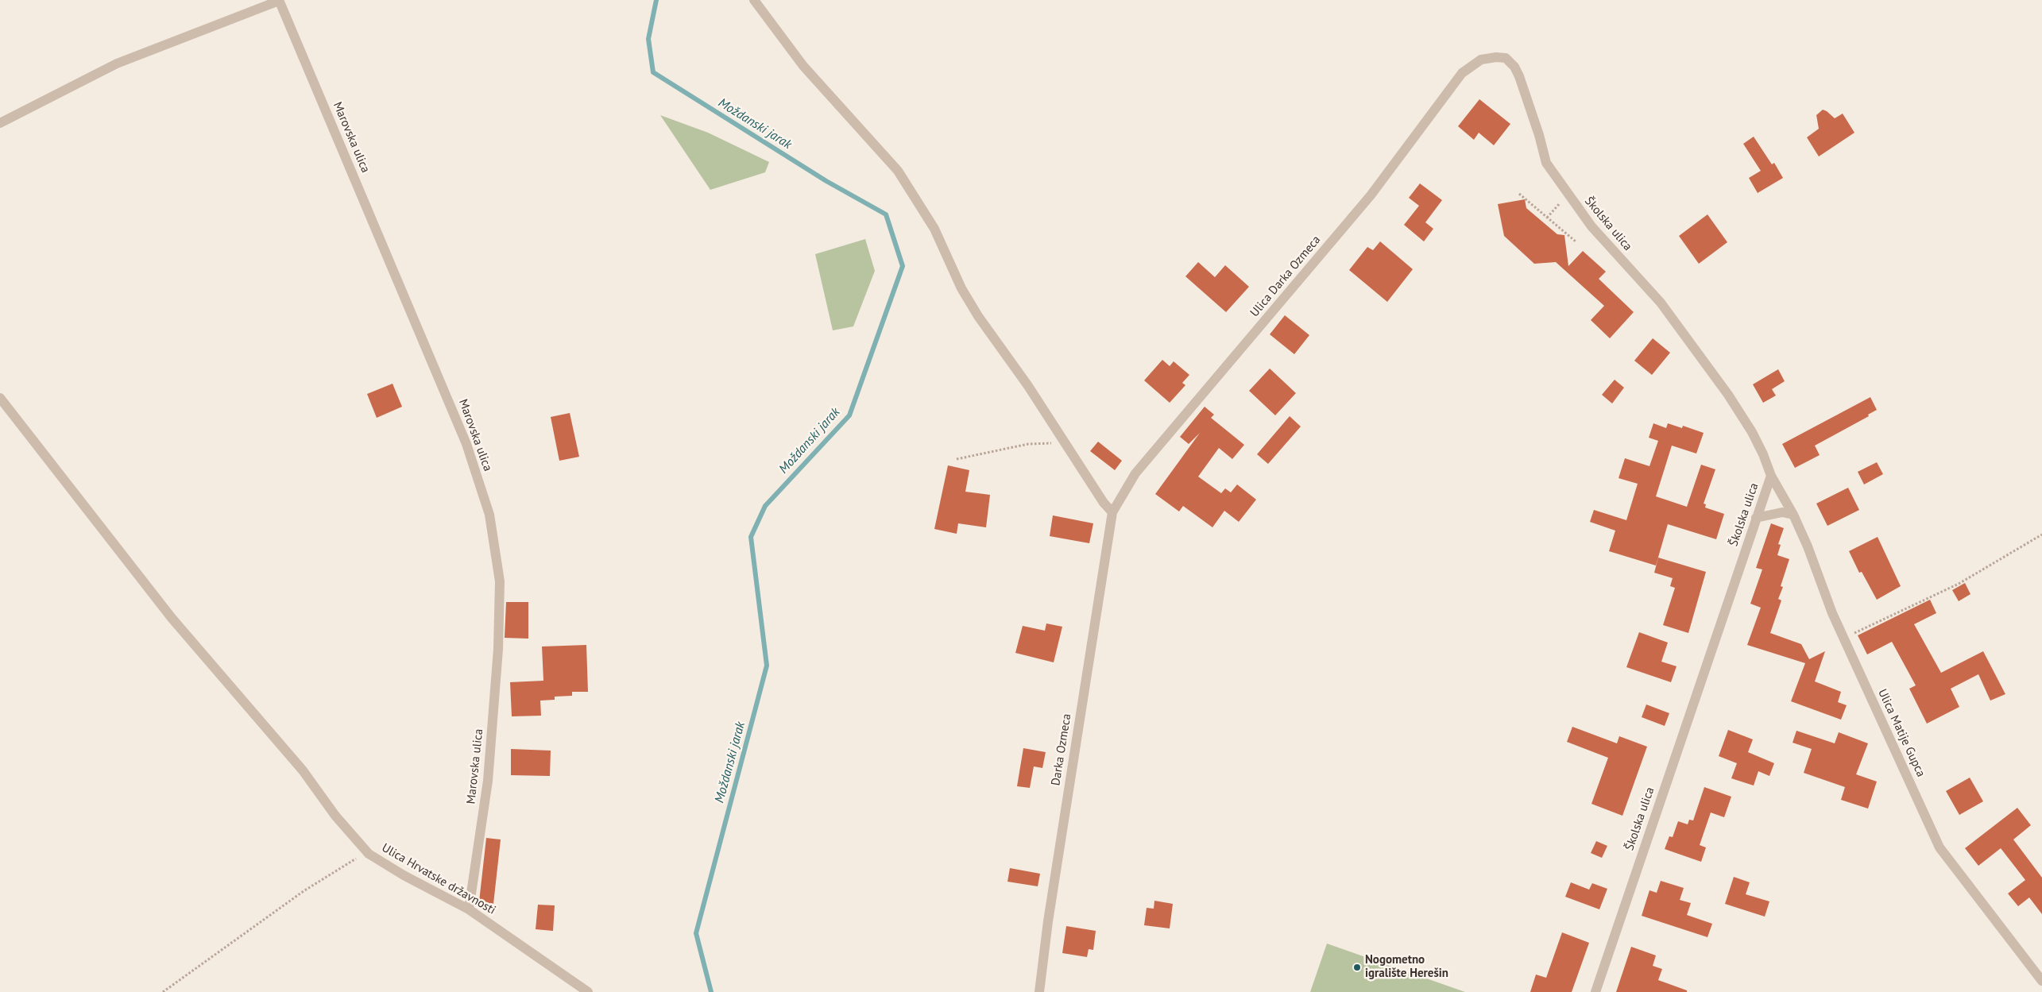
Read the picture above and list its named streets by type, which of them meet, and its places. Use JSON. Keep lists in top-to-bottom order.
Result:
{
  "streets": {
    "street": [
      "Marovska ulica",
      "Školska ulica",
      "Ulica Darka Ozmeca",
      "Ulica Matije Gupca",
      "Darka Ozmeca",
      "Ulica Hrvatske državnosti"
    ]
  },
  "crossings": [
    ["Marovska ulica", "Ulica Hrvatske državnosti"],
    ["Školska ulica", "Ulica Darka Ozmeca"],
    ["Školska ulica", "Ulica Matije Gupca"],
    ["Ulica Darka Ozmeca", "Darka Ozmeca"]
  ],
  "water": ["Moždanski jarak"],
  "places": ["Nogometno igralište Herešin"]
}
